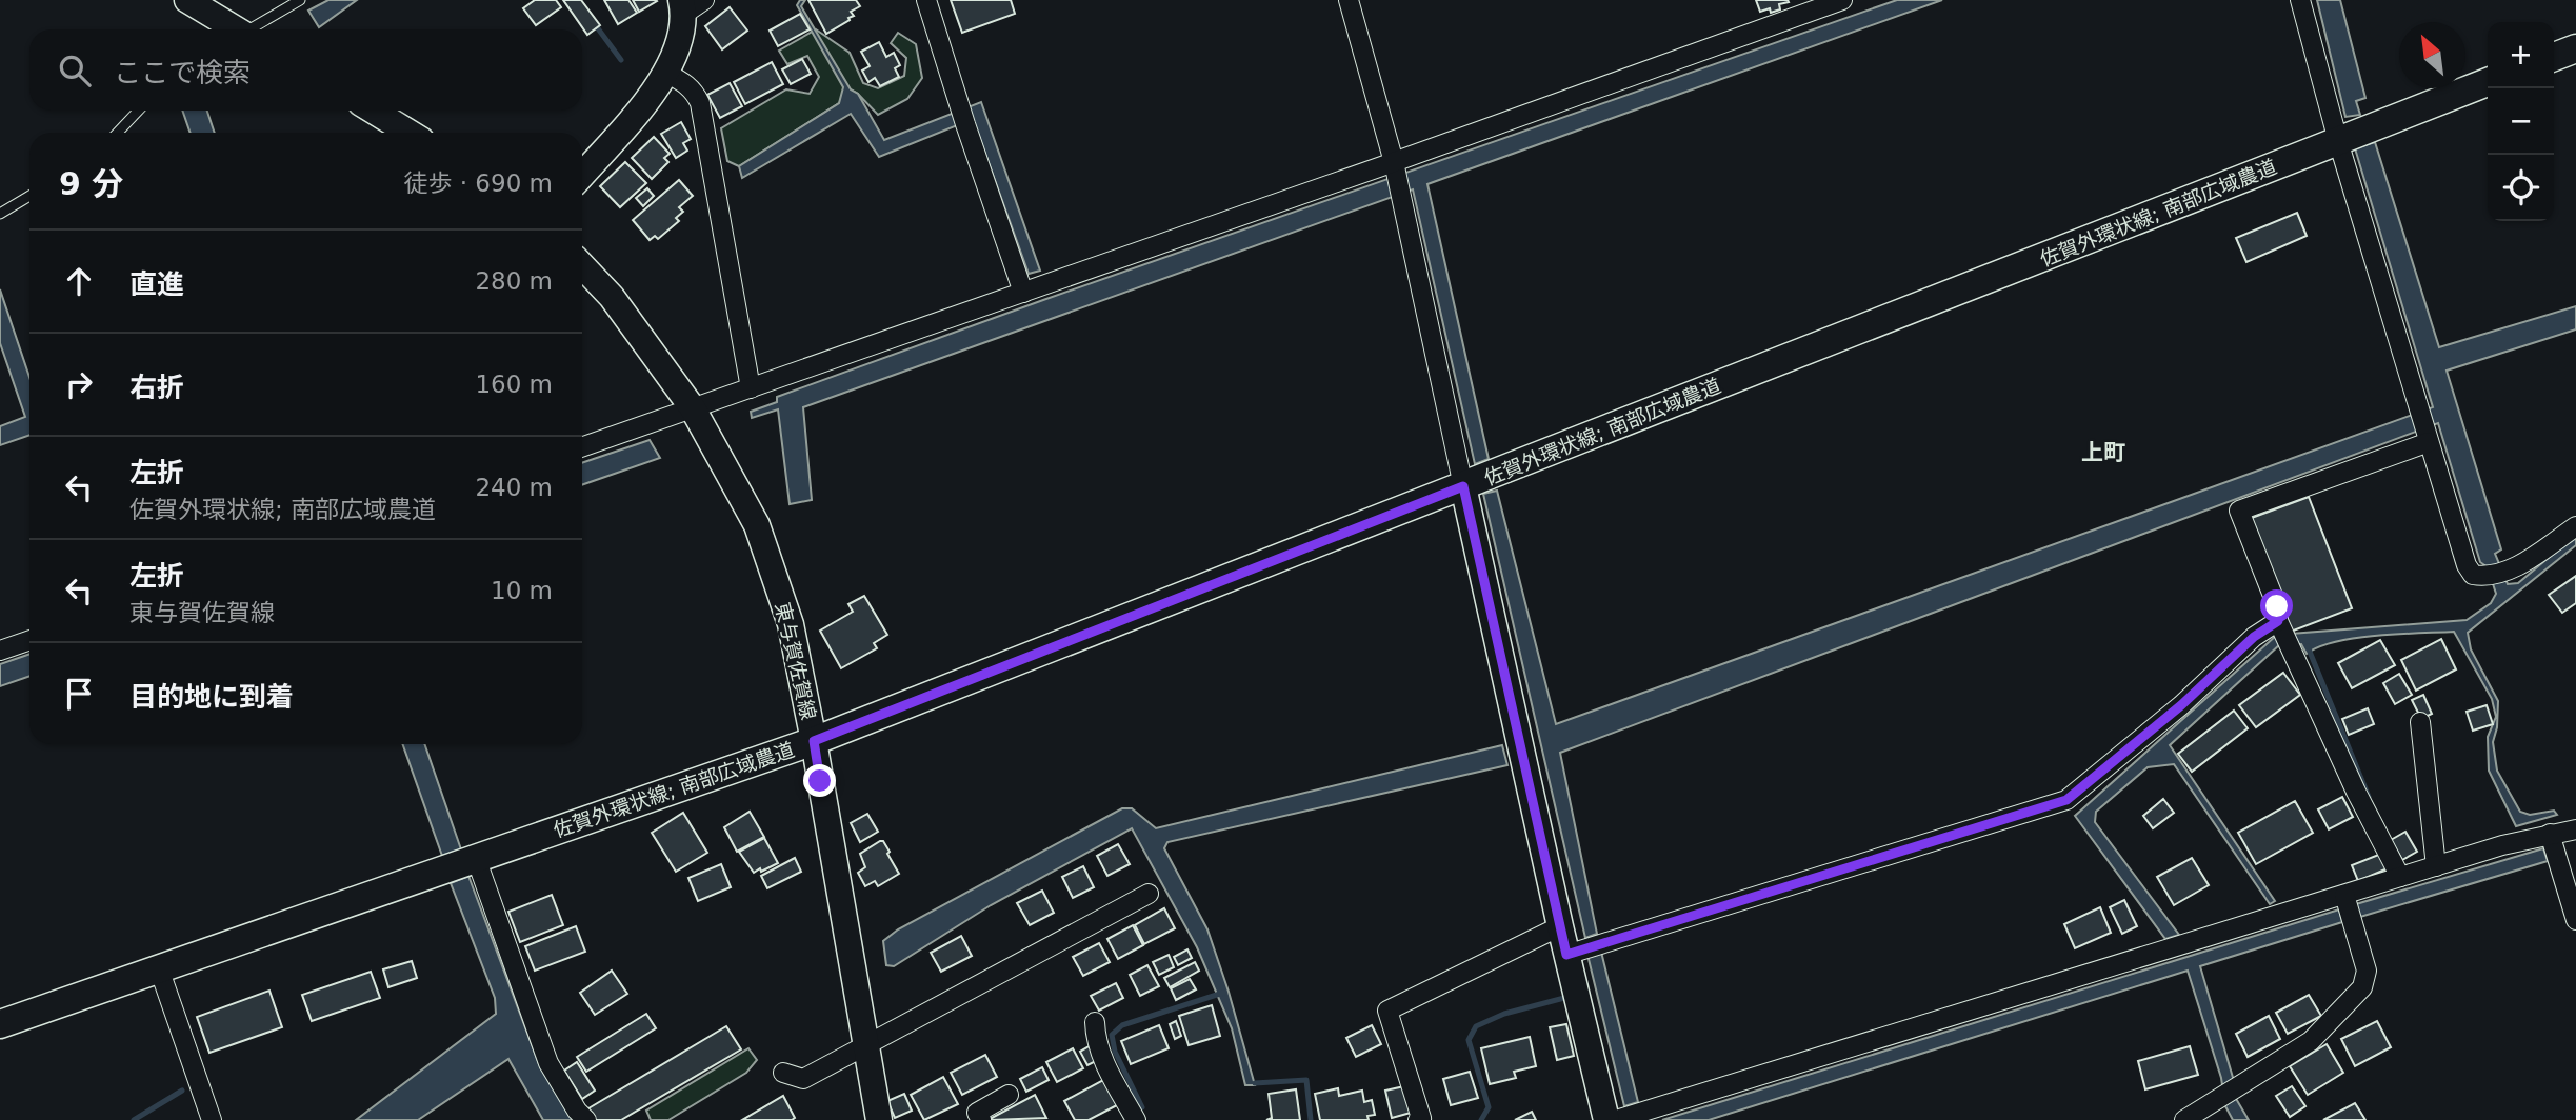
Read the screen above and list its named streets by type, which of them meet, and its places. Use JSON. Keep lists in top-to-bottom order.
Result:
{
  "streets": {
    "main road": ["佐賀外環状線; 南部広域農道", "東与賀佐賀線"]
  },
  "crossings": [
    ["佐賀外環状線; 南部広域農道", "東与賀佐賀線"]
  ],
  "districts": ["上町"],
  "north": "top left",
  "page": {
    "map_buttons": ["+", "−"],
    "search": "ここで検索",
    "heading": ["9 分", "徒歩 · 690 m"],
    "list": [
      ["直進", "280 m"],
      ["右折", "160 m"],
      ["左折", "佐賀外環状線; 南部広域農道", "240 m"],
      ["左折", "東与賀佐賀線", "10 m"],
      "目的地に到着"
    ]
  }
}
